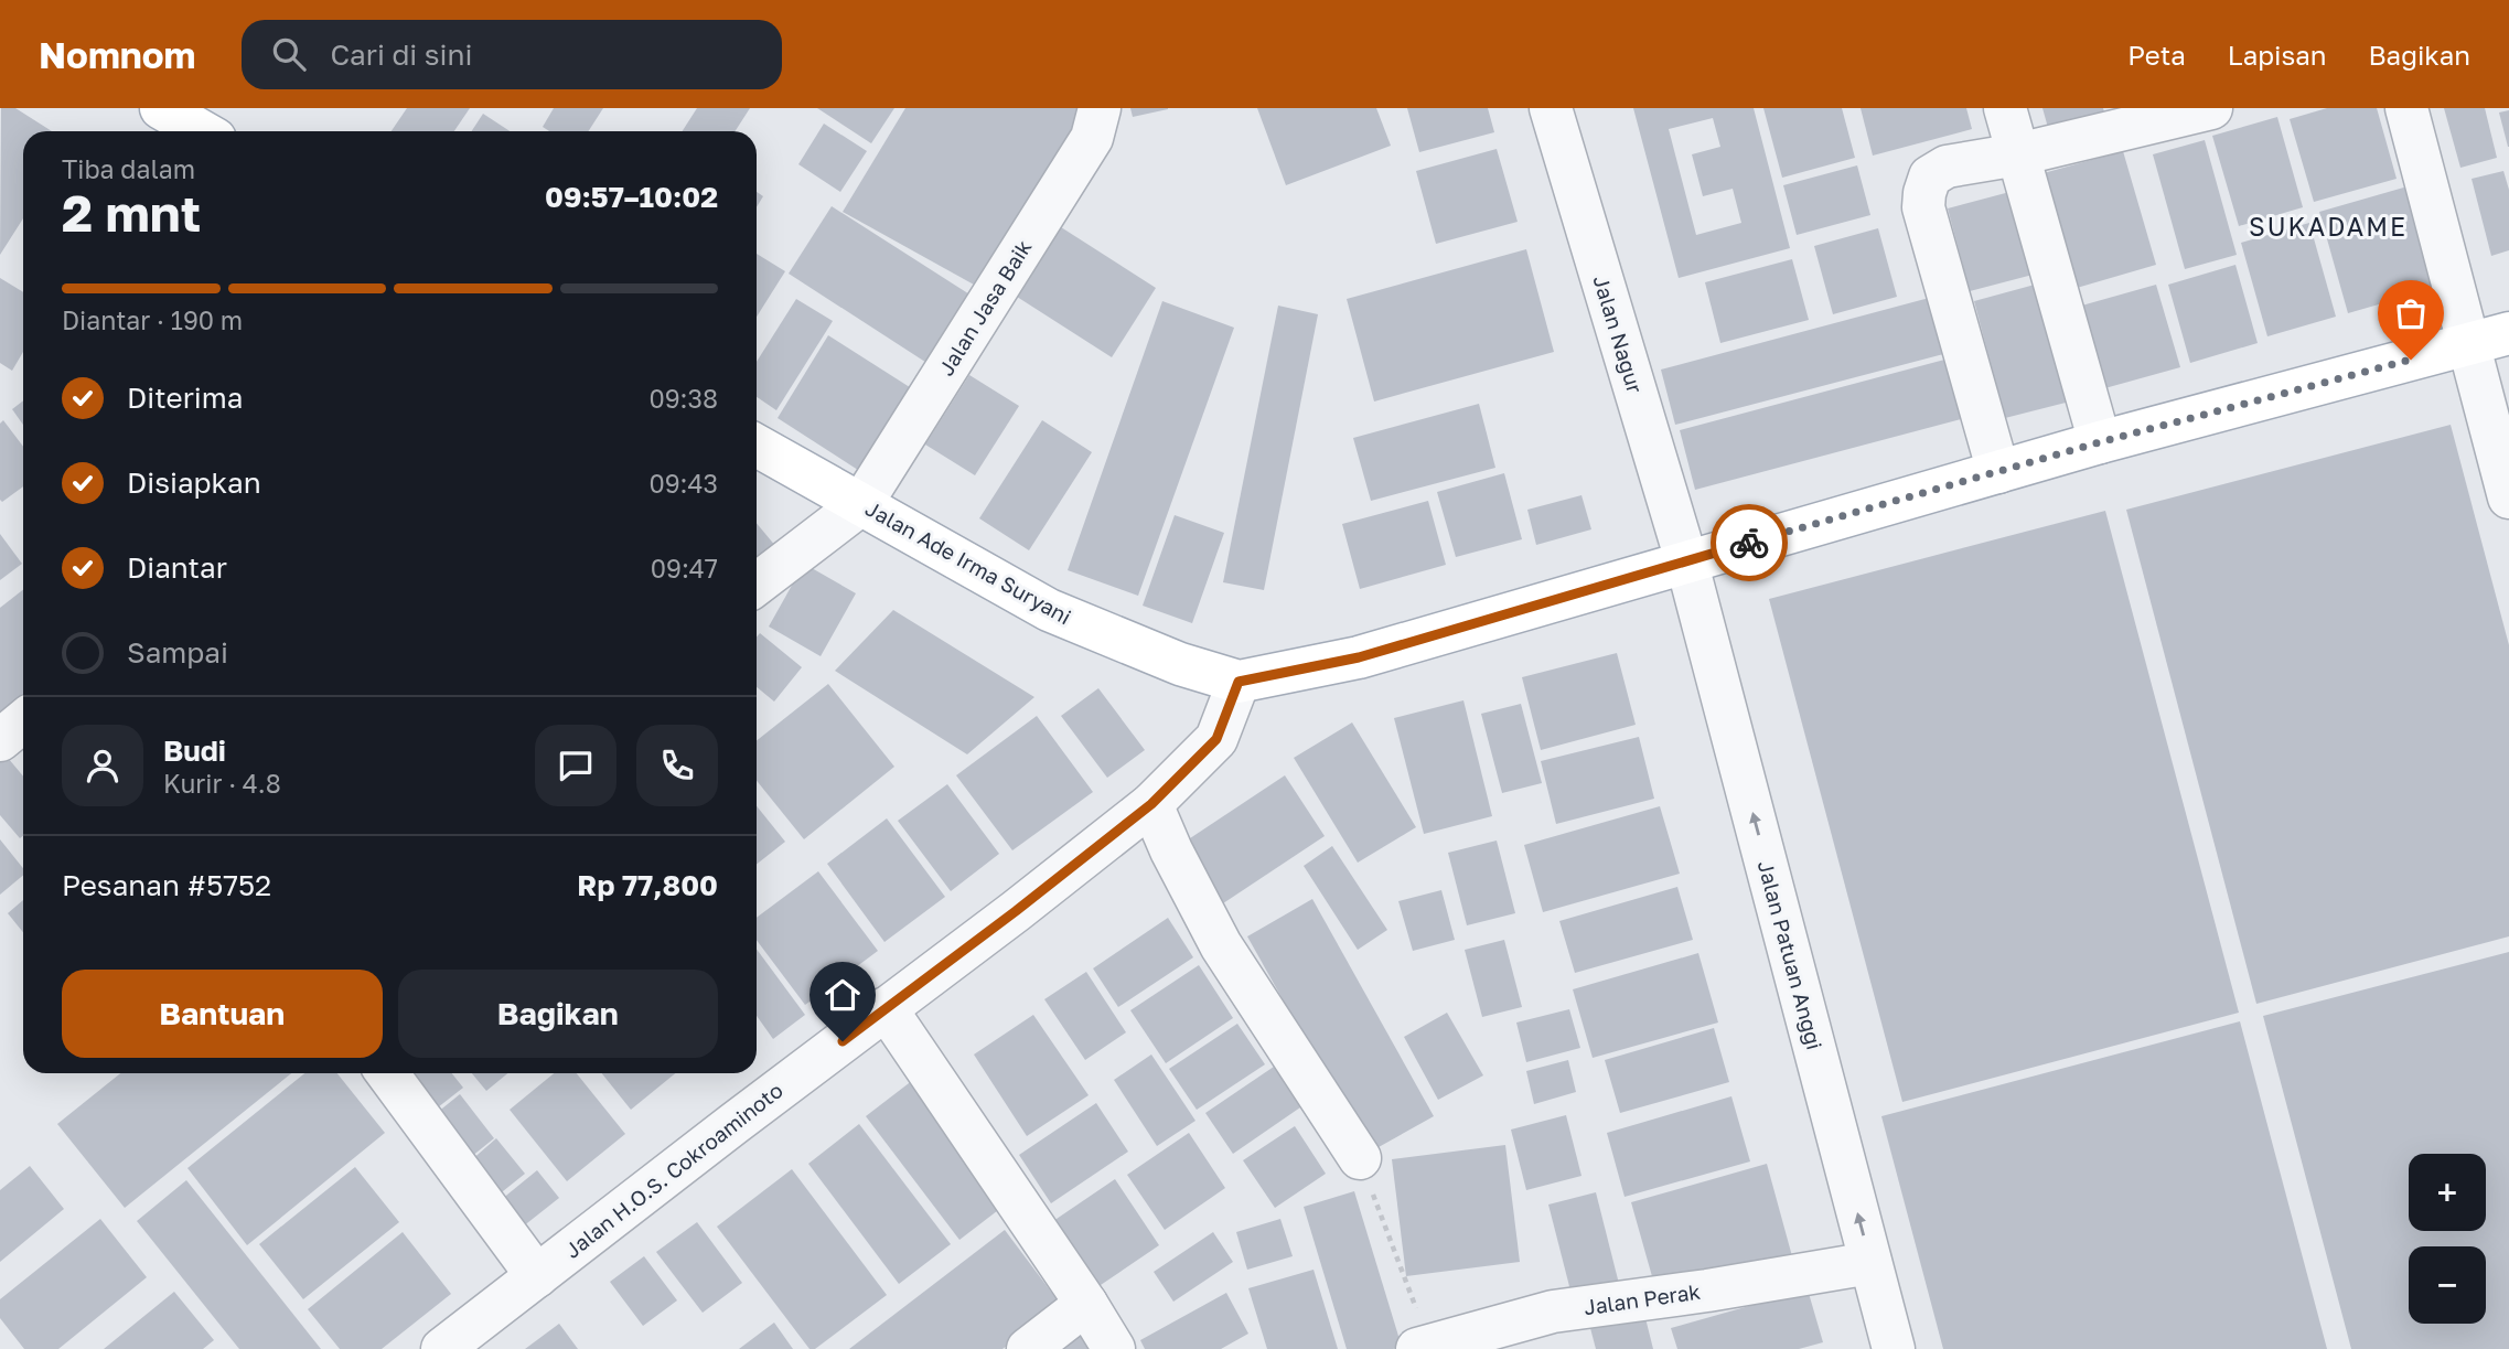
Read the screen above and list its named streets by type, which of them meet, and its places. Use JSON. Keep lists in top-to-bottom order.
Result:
{
  "streets": {
    "main road": ["Jalan Ade Irma Suryani"],
    "street": [
      "Jalan Jasa Baik",
      "Jalan Nagur",
      "Jalan Patuan Anggi",
      "Jalan H.O.S. Cokroaminoto",
      "Jalan Perak"
    ]
  },
  "crossings": [
    ["Jalan Jasa Baik", "Jalan Ade Irma Suryani"],
    ["Jalan Nagur", "Jalan Ade Irma Suryani"],
    ["Jalan Nagur", "Jalan Patuan Anggi"],
    ["Jalan Ade Irma Suryani", "Jalan Patuan Anggi"],
    ["Jalan Ade Irma Suryani", "Jalan H.O.S. Cokroaminoto"],
    ["Jalan Patuan Anggi", "Jalan Perak"]
  ],
  "one_way": ["Jalan Patuan Anggi"],
  "districts": ["SUKADAME"],
  "page": {
    "header": "Nomnom",
    "search": "Cari di sini",
    "nav": ["Peta", "Lapisan", "Bagikan"],
    "heading": ["2 mnt", "Tiba dalam", "09:57–10:02"],
    "panel": [
      "Budi",
      "Kurir · 4.8",
      "Pesanan #5752",
      "Rp 77,800"
    ],
    "bar": "Diantar · 190 m",
    "list": [
      ["Diterima", "09:38"],
      ["Disiapkan", "09:43"],
      ["Diantar", "09:47"],
      "Sampai"
    ],
    "buttons": ["Bantuan", "Bagikan"],
    "map_buttons": ["+", "−"]
  }
}
